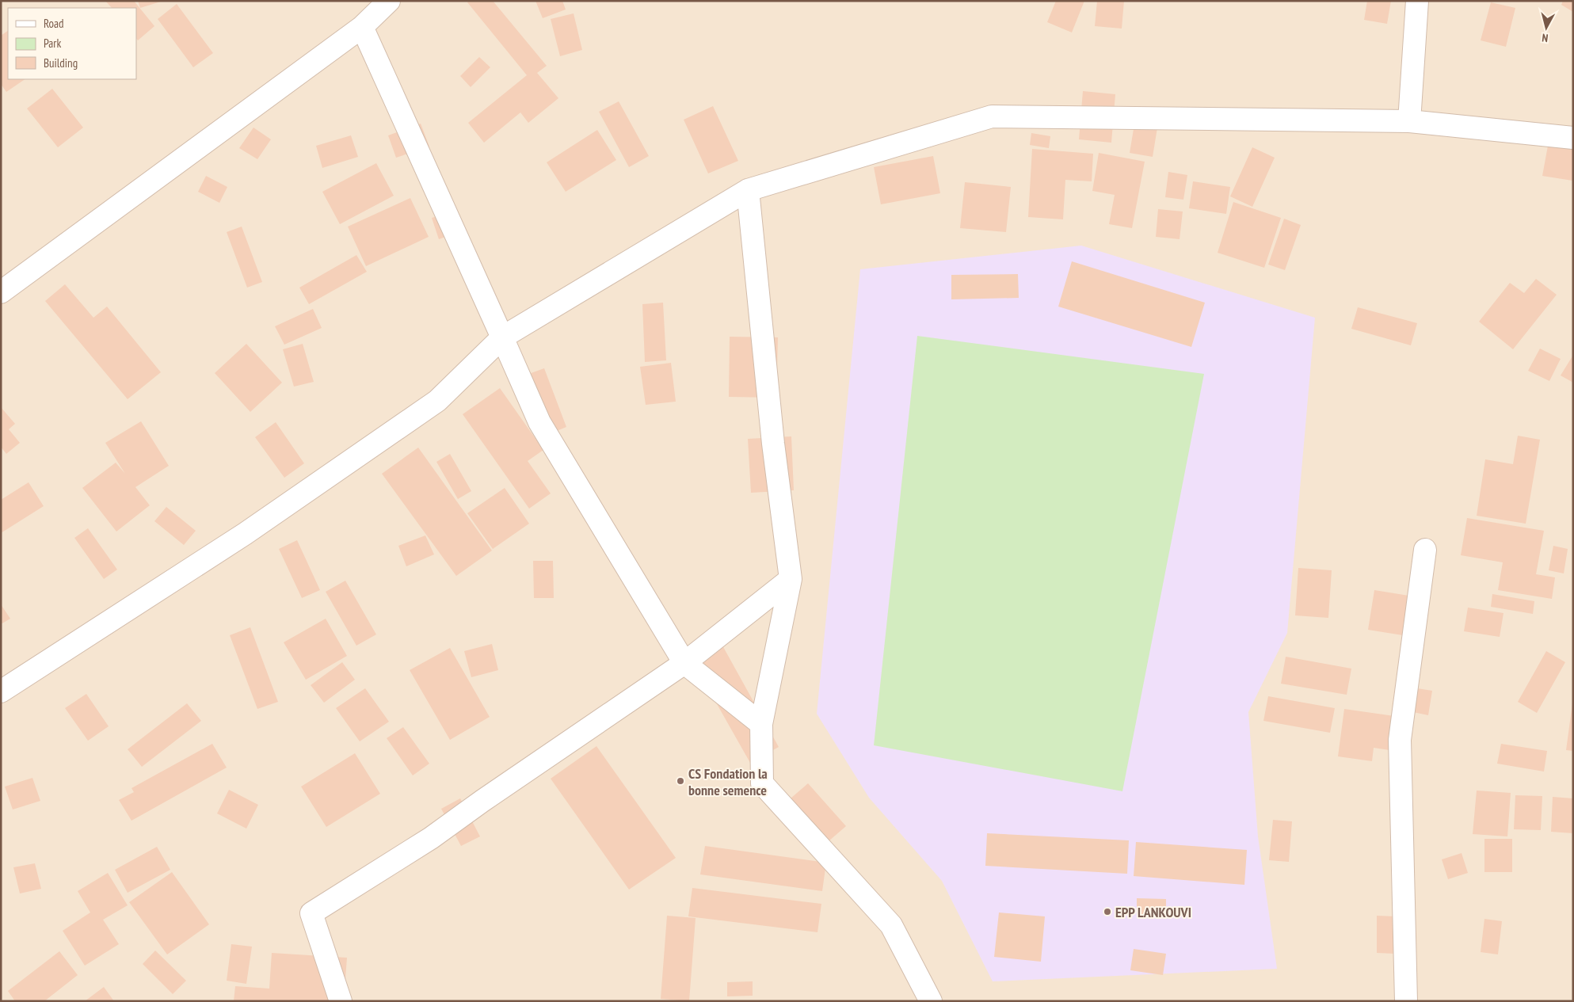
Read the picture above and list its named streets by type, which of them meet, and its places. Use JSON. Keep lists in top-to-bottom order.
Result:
{
  "places": ["CS Fondation la bonne semence", "EPP LANKOUVI"],
  "legend": ["Road", "Park", "Building"],
  "north": "bottom"
}
